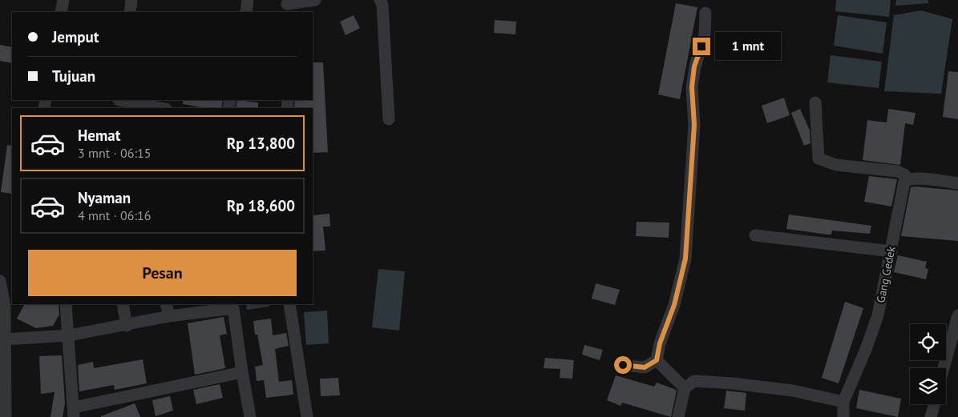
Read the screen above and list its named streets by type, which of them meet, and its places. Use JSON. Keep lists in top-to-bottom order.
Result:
{
  "streets": {
    "street": ["Gang Gedek"]
  },
  "page": {
    "banner": ["Jemput", "Tujuan"],
    "bubble": "1 mnt",
    "list": [
      {
        "name": "Hemat",
        "note": "3 mnt · 06:15",
        "value": "Rp 13,800"
      },
      {
        "name": "Nyaman",
        "note": "4 mnt · 06:16",
        "value": "Rp 18,600"
      }
    ],
    "buttons": "Pesan"
  }
}
